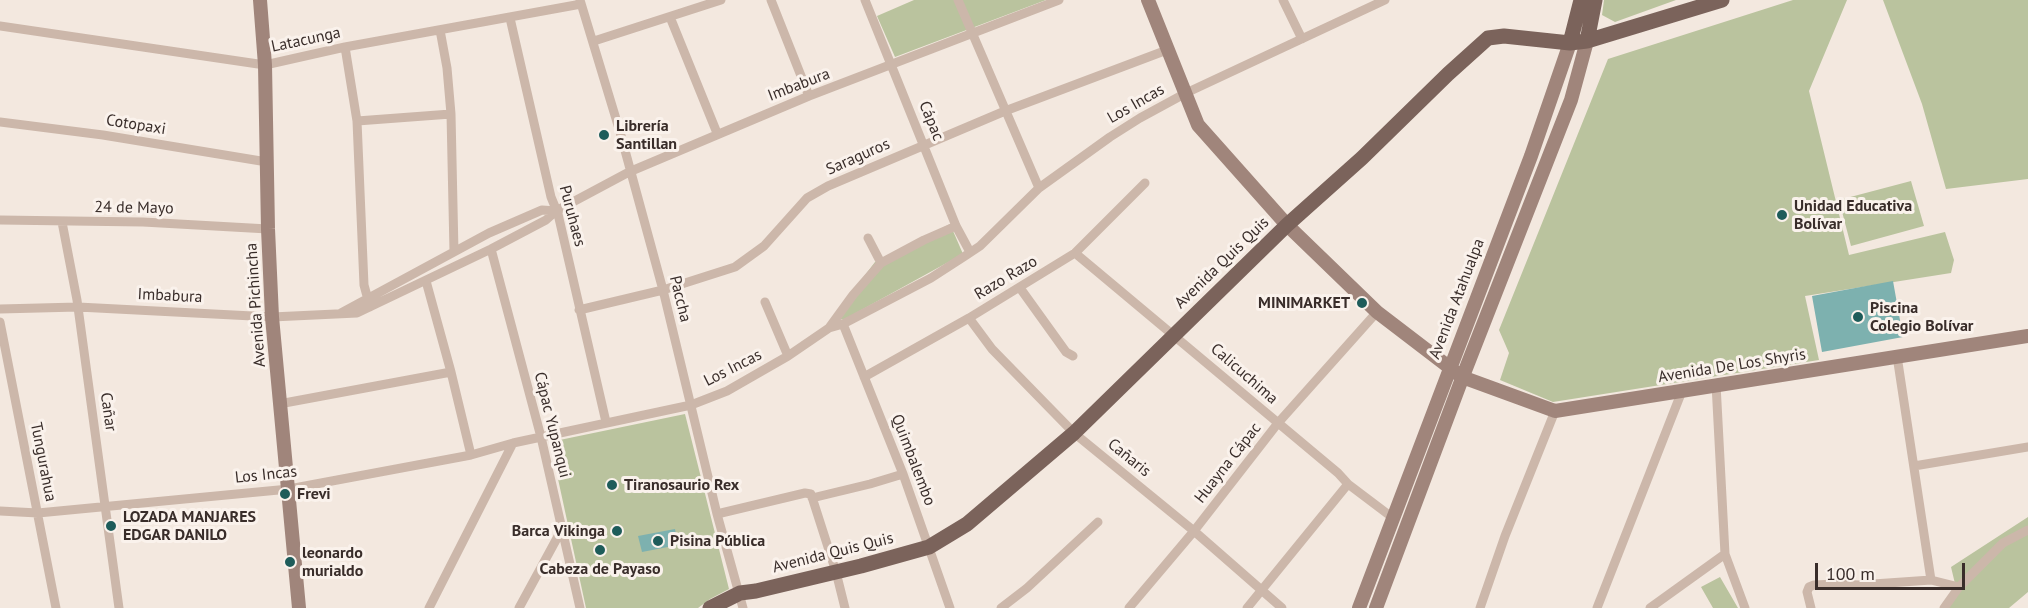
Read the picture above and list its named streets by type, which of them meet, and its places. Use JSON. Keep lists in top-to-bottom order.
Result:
{
  "streets": {
    "main road": [
      "Avenida Quis Quis",
      "Avenida Atahualpa",
      "Avenida Pichincha",
      "Avenida De Los Shyris"
    ],
    "street": [
      "Latacunga",
      "Imbabura",
      "Los Incas",
      "Cápac",
      "Cotopaxi",
      "Saraguros",
      "24 de Mayo",
      "Puruhaes",
      "Razo Razo",
      "Paccha",
      "Calicuchima",
      "Cañar",
      "Cápac Yupanqui",
      "Cañaris",
      "Quimbalembo",
      "Tungurahua",
      "Huayna Cápac"
    ]
  },
  "crossings": [
    ["Latacunga", "Puruhaes"],
    ["Latacunga", "Paccha"],
    ["Latacunga", "Avenida Pichincha"],
    ["Imbabura", "Cápac"],
    ["Imbabura", "Puruhaes"],
    ["Imbabura", "Paccha"],
    ["Imbabura", "Avenida Pichincha"],
    ["Imbabura", "Cañar"],
    ["Imbabura", "Cápac Yupanqui"],
    ["Los Incas", "Cápac"],
    ["Los Incas", "Puruhaes"],
    ["Los Incas", "Paccha"],
    ["Los Incas", "Avenida Pichincha"],
    ["Los Incas", "Avenida De Los Shyris"],
    ["Los Incas", "Cañar"],
    ["Los Incas", "Cápac Yupanqui"],
    ["Los Incas", "Quimbalembo"],
    ["Los Incas", "Tungurahua"],
    ["Cápac", "Saraguros"],
    ["Cotopaxi", "Avenida Pichincha"],
    ["Saraguros", "Puruhaes"],
    ["Saraguros", "Paccha"],
    ["Saraguros", "Avenida De Los Shyris"],
    ["24 de Mayo", "Avenida Pichincha"],
    ["24 de Mayo", "Cañar"],
    ["Avenida Quis Quis", "Paccha"],
    ["Avenida Quis Quis", "Avenida Atahualpa"],
    ["Avenida Quis Quis", "Avenida De Los Shyris"],
    ["Avenida Quis Quis", "Calicuchima"],
    ["Avenida Quis Quis", "Cañaris"],
    ["Avenida Quis Quis", "Quimbalembo"],
    ["Razo Razo", "Calicuchima"],
    ["Razo Razo", "Cañaris"],
    ["Razo Razo", "Quimbalembo"],
    ["Avenida Atahualpa", "Avenida De Los Shyris"],
    ["Avenida Atahualpa", "Calicuchima"],
    ["Avenida De Los Shyris", "Huayna Cápac"],
    ["Calicuchima", "Huayna Cápac"],
    ["Cañaris", "Huayna Cápac"]
  ],
  "places": [
    "Librería Santillan",
    "Unidad Educativa Bolívar",
    "MINIMARKET",
    "Piscina Colegio Bolívar",
    "Tiranosaurio Rex",
    "Frevi",
    "LOZADA MANJARES EDGAR DANILO",
    "Barca Vikinga",
    "Pisina Pública",
    "Cabeza de Payaso",
    "leonardo murialdo"
  ],
  "scale_bar": "100 m"
}
